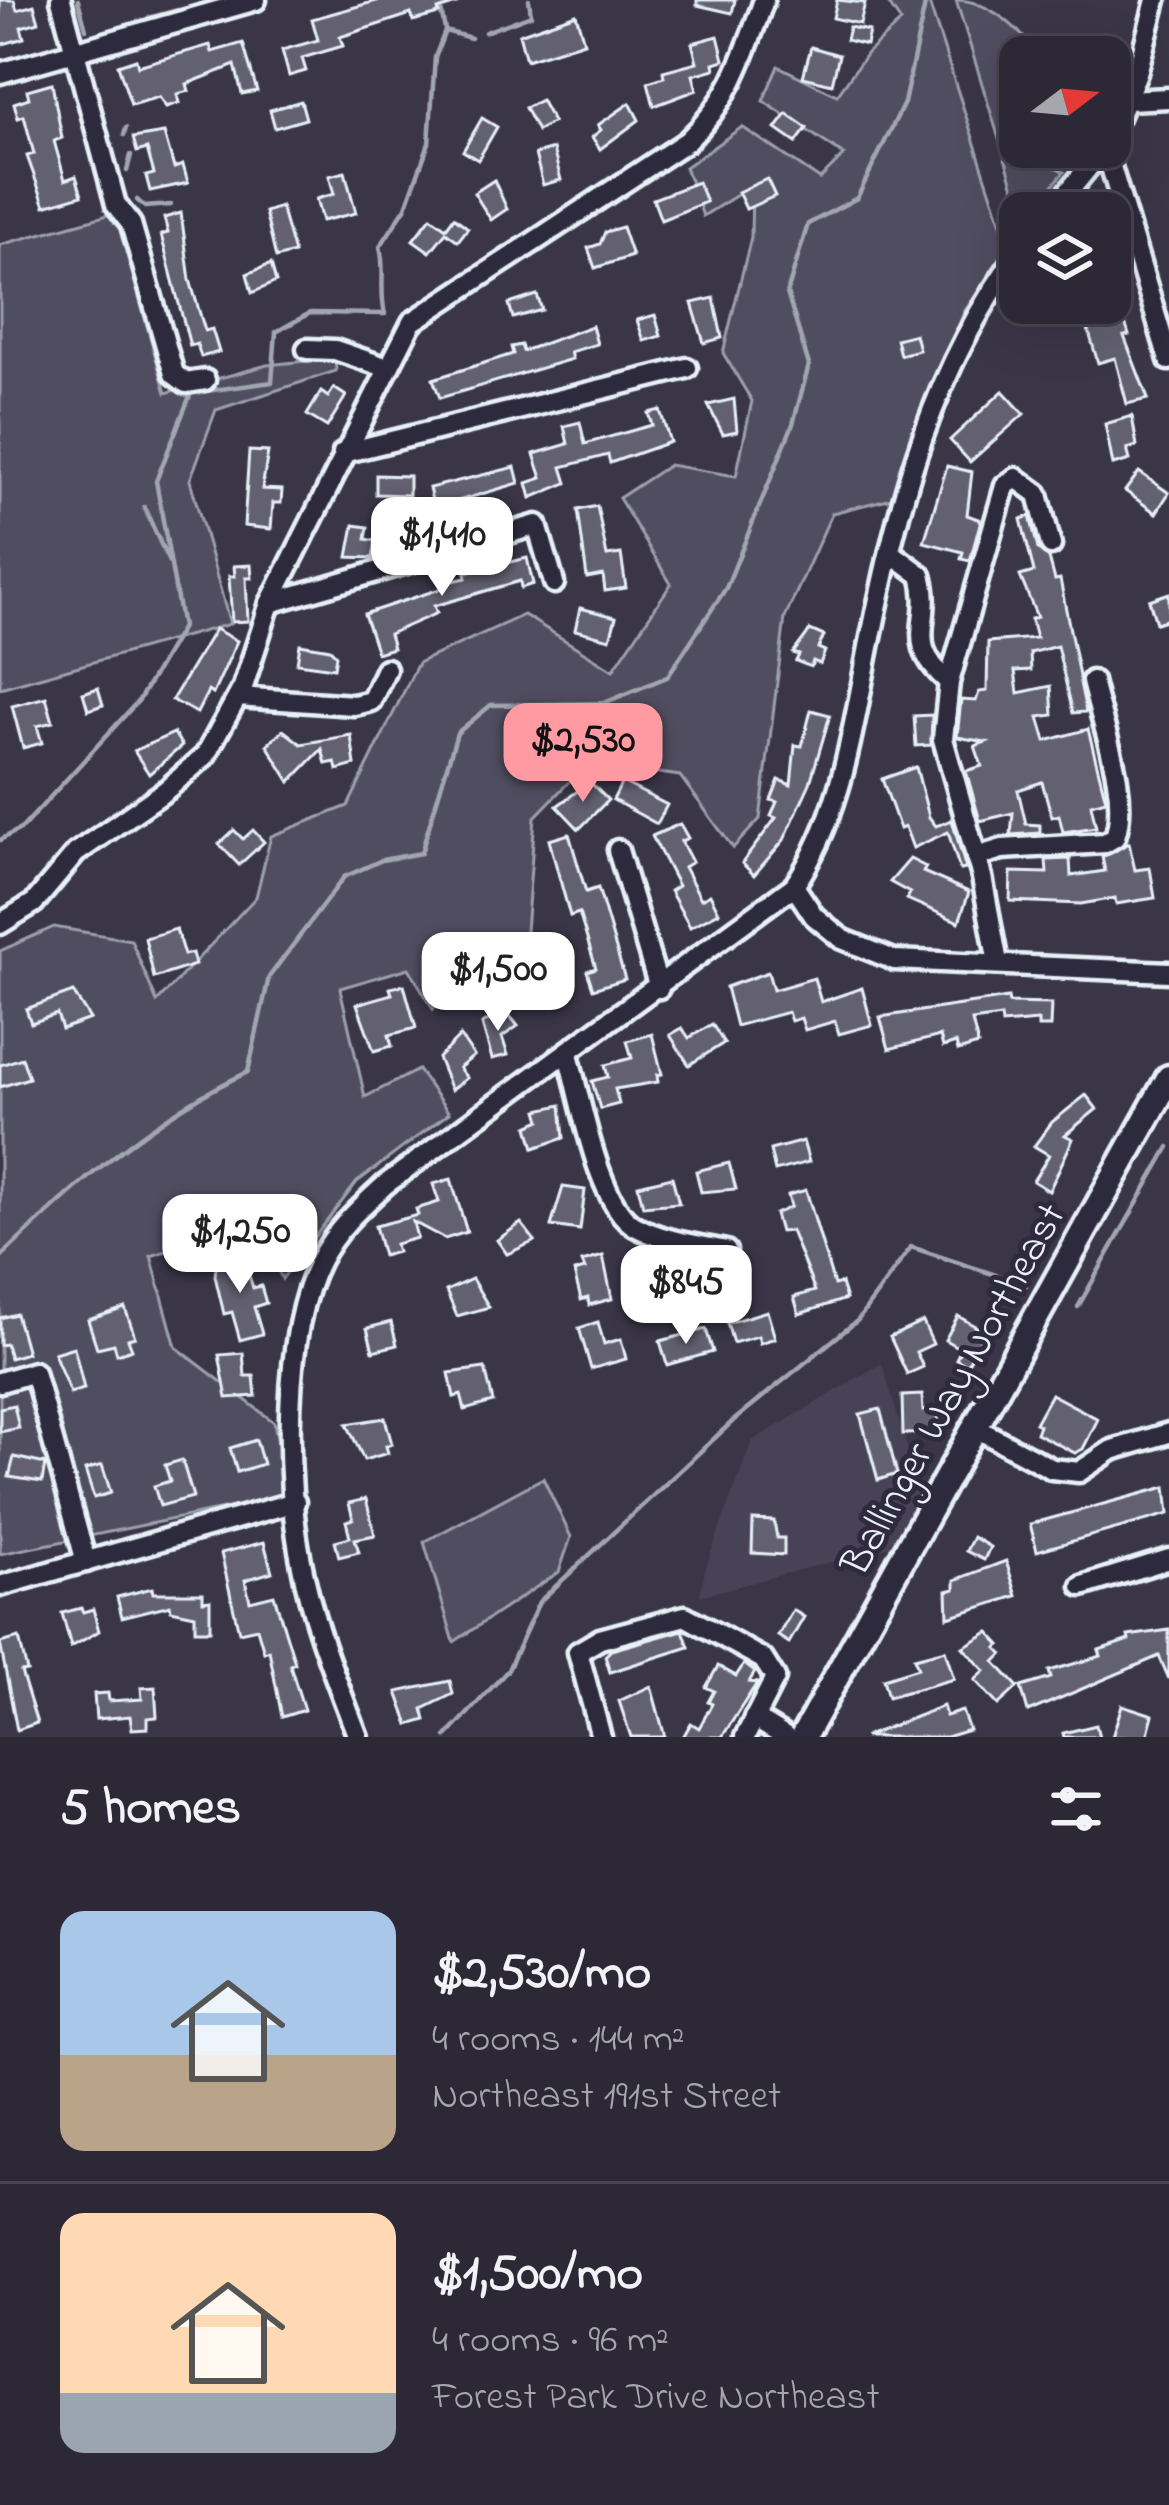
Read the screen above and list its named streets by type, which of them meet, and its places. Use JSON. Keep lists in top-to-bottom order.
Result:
{
  "streets": {
    "main road": ["Ballinger Way Northeast"]
  },
  "north": "right",
  "page": {
    "price": [
      "$1,410",
      "$2,530",
      "$1,500",
      "$1,250",
      "$845"
    ],
    "heading": "5 homes",
    "list": [
      {
        "name": "$2,530/mo",
        "note": "4 rooms · 144 m² · Northeast 191st Street"
      },
      {
        "name": "$1,500/mo",
        "note": "4 rooms · 96 m² · Forest Park Drive Northeast"
      }
    ]
  }
}
